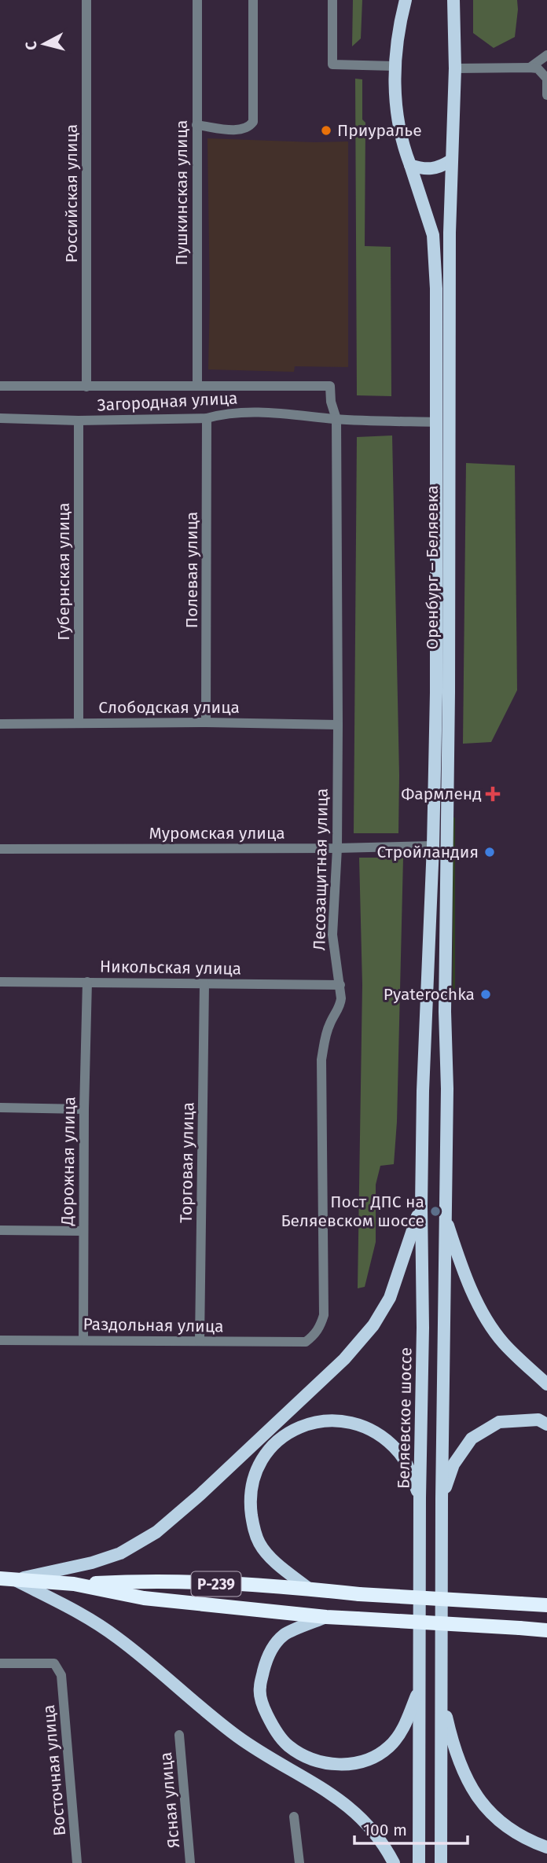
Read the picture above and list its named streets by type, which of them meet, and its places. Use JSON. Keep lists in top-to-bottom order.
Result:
{
  "streets": {
    "highway": ["Р-239"],
    "main road": ["Оренбург – Беляевка", "Беляевское шоссе"],
    "street": [
      "Пушкинская улица",
      "Российская улица",
      "Загородная улица",
      "Полевая улица",
      "Губернская улица",
      "Слободская улица",
      "Муромская улица",
      "Лесозащитная улица",
      "Никольская улица",
      "Дорожная улица",
      "Торговая улица",
      "Раздольная улица",
      "Восточная улица",
      "Ясная улица"
    ]
  },
  "crossings": [
    ["Пушкинская улица", "Лесозащитная улица"],
    ["Загородная улица", "Оренбург – Беляевка"],
    ["Загородная улица", "Полевая улица"],
    ["Загородная улица", "Губернская улица"],
    ["Загородная улица", "Лесозащитная улица"],
    ["Оренбург – Беляевка", "Муромская улица"],
    ["Оренбург – Беляевка", "Беляевское шоссе"],
    ["Полевая улица", "Слободская улица"],
    ["Губернская улица", "Слободская улица"],
    ["Слободская улица", "Лесозащитная улица"],
    ["Муромская улица", "Лесозащитная улица"],
    ["Лесозащитная улица", "Никольская улица"],
    ["Лесозащитная улица", "Раздольная улица"],
    ["Никольская улица", "Дорожная улица"],
    ["Никольская улица", "Торговая улица"],
    ["Дорожная улица", "Раздольная улица"],
    ["Торговая улица", "Раздольная улица"]
  ],
  "places": {
    "other": [
      "Приуралье",
      "Стройландия",
      "Pyaterochka",
      "Пост ДПС на Беляевском шоссе"
    ],
    "health": ["Фармленд"]
  },
  "scale_bar": "100 m",
  "north": "left"
}
